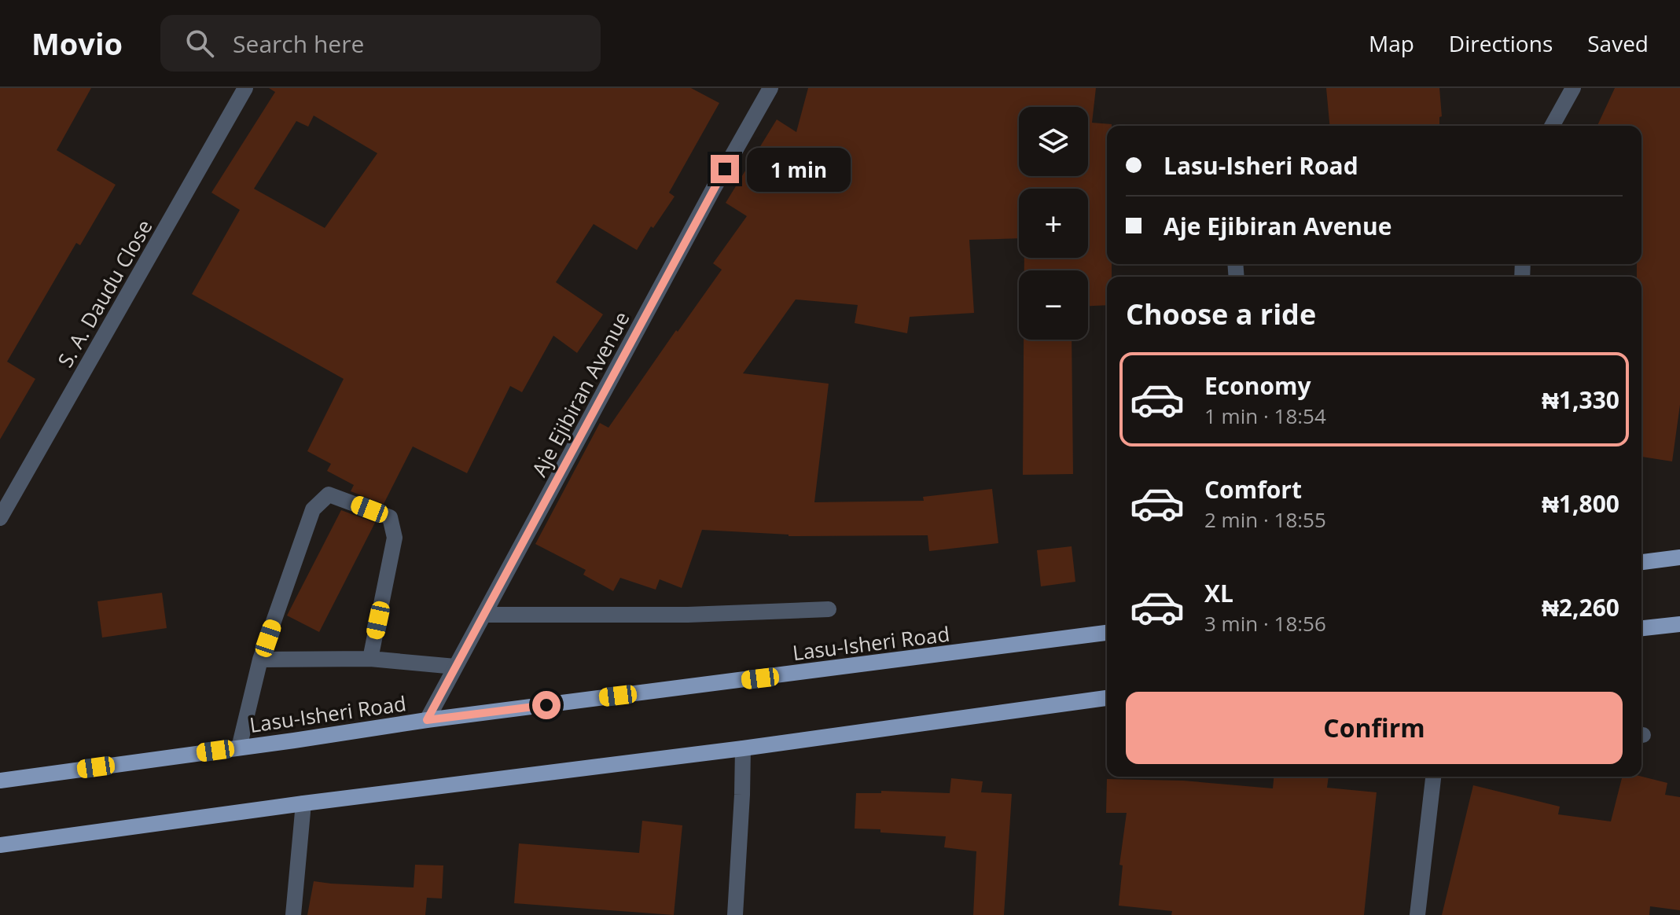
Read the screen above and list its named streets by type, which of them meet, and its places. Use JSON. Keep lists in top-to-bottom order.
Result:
{
  "streets": {
    "main road": ["Lasu-Isheri Road"],
    "street": ["S. A. Daudu Close", "Aje Ejibiran Avenue"]
  },
  "crossings": [
    ["Aje Ejibiran Avenue", "Lasu-Isheri Road"]
  ],
  "page": {
    "header": "Movio",
    "search": "Search here",
    "nav": ["Map", "Directions", "Saved"],
    "map_buttons": ["+", "−"],
    "banner": ["Lasu-Isheri Road", "Aje Ejibiran Avenue"],
    "bubble": "1 min",
    "heading": "Choose a ride",
    "list": [
      {
        "name": "Economy",
        "note": "1 min · 18:54",
        "value": "₦1,330"
      },
      {
        "name": "Comfort",
        "note": "2 min · 18:55",
        "value": "₦1,800"
      },
      {
        "name": "XL",
        "note": "3 min · 18:56",
        "value": "₦2,260"
      }
    ],
    "buttons": "Confirm"
  }
}
